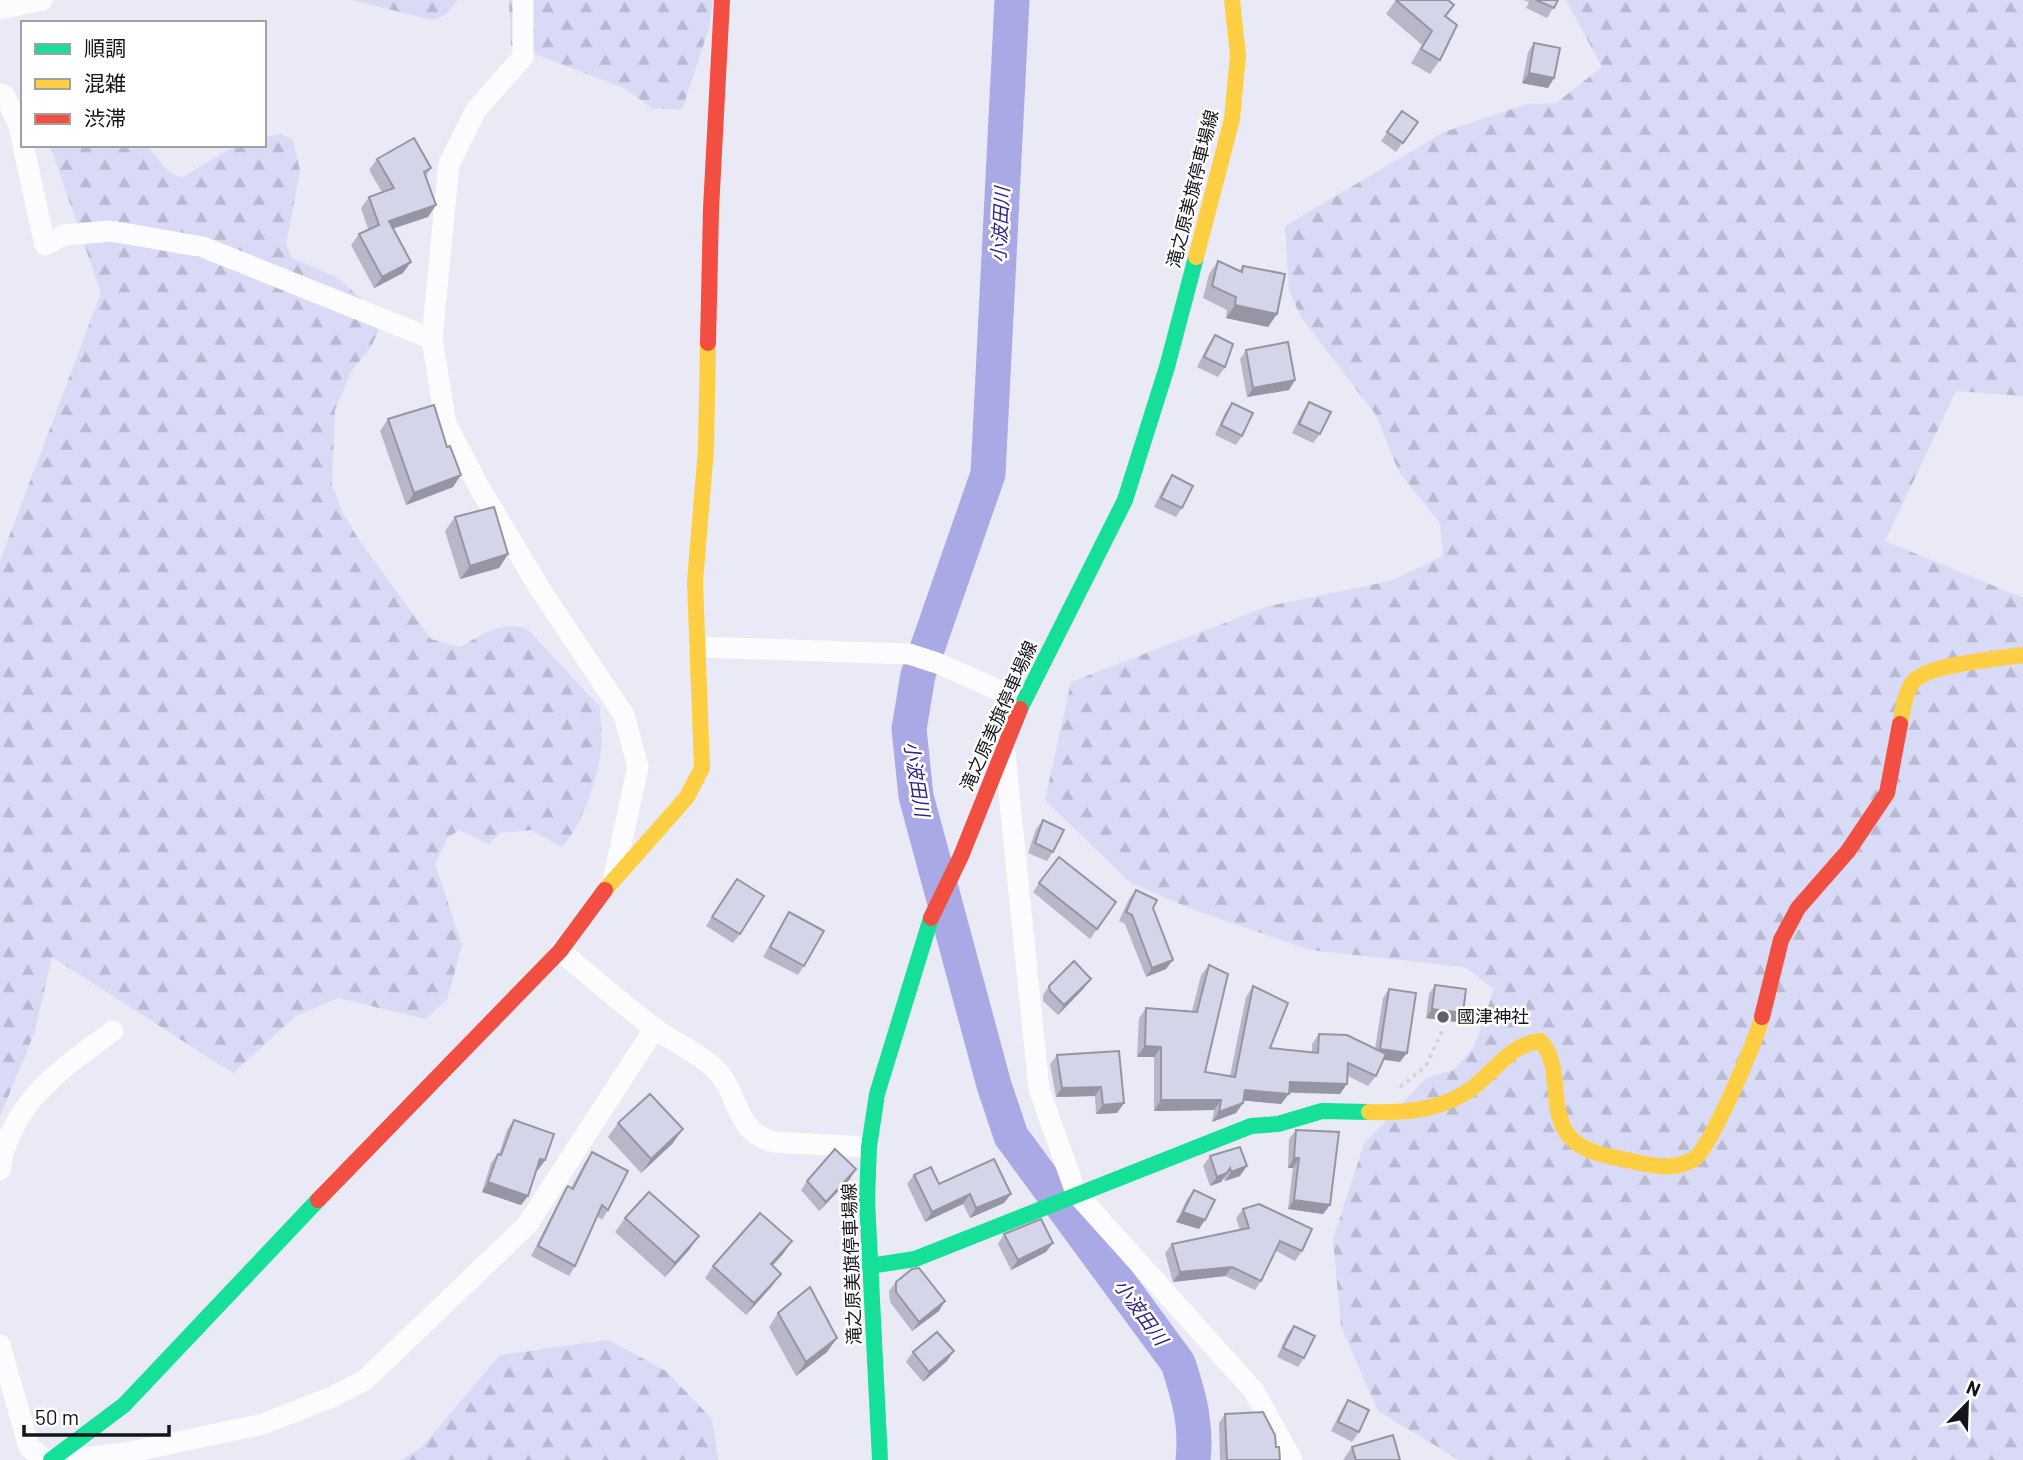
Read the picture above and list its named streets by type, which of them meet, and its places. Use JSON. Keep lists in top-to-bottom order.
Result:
{
  "streets": {
    "street": ["滝之原美旗停車場線"]
  },
  "water": ["小波田川"],
  "places": ["國津神社"],
  "legend": ["順調", "混雑", "渋滞"],
  "scale_bar": "50 m",
  "north": "top right"
}
